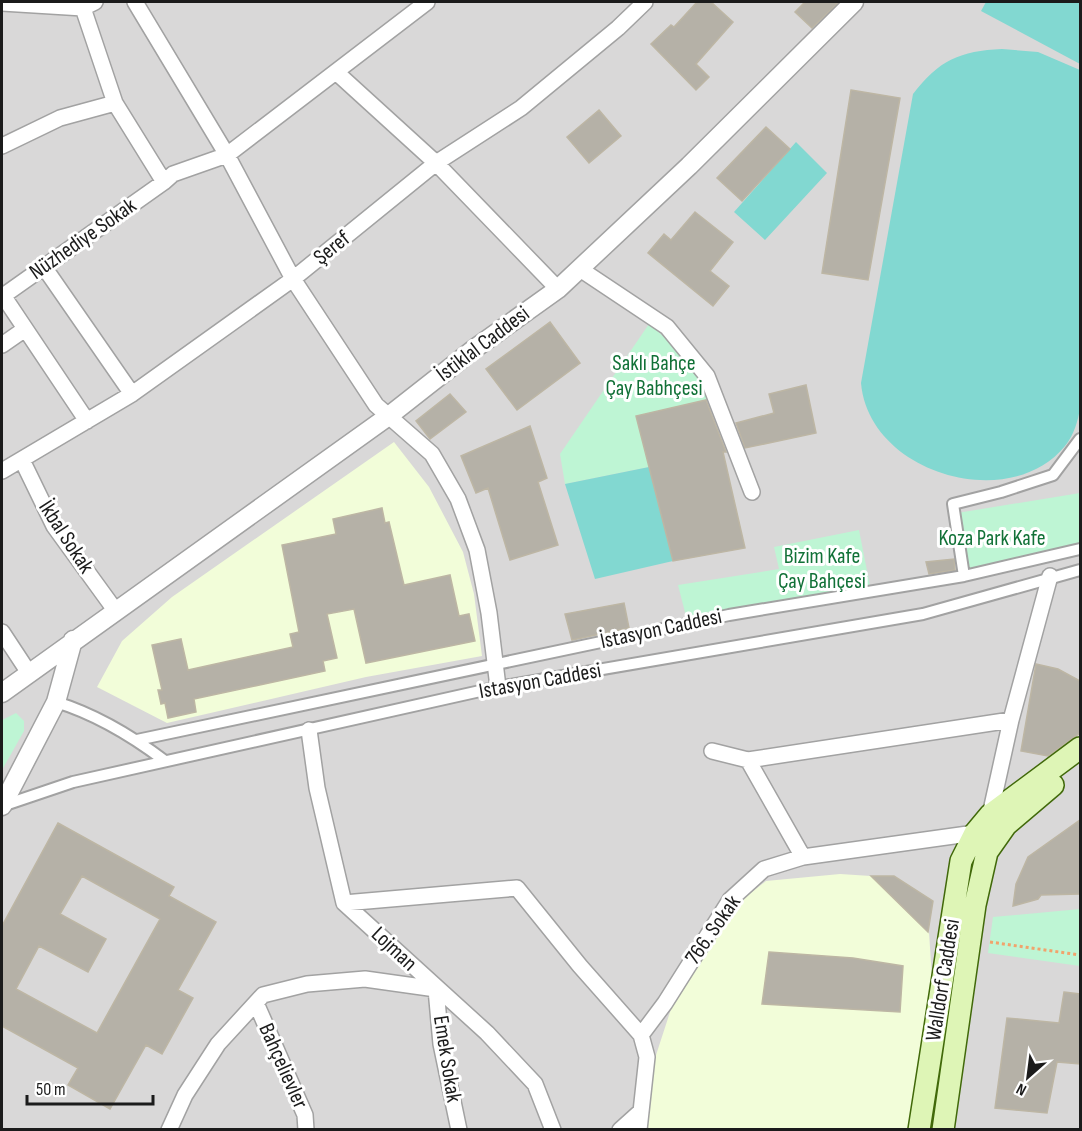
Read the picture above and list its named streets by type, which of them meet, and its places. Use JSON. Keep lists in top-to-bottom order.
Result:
{
  "streets": {
    "main road": ["Walldorf Caddesi"],
    "street": [
      "Nüzhediye Sokak",
      "Şeref",
      "İstiklal Caddesi",
      "İkbal Sokak",
      "İstasyon Caddesi",
      "Istasyon Caddesi",
      "766. Sokak",
      "Lojman",
      "Emek Sokak",
      "Bahçelievler"
    ]
  },
  "crossings": [
    ["Şeref", "İkbal Sokak"],
    ["İstiklal Caddesi", "İkbal Sokak"],
    ["766. Sokak", "Walldorf Caddesi"],
    ["Lojman", "Emek Sokak"]
  ],
  "parks": ["Saklı Bahçe Çay Babhçesi", "Koza Park Kafe", "Bizim Kafe Çay Bahçesi"],
  "scale_bar": "50 m",
  "north": "bottom left"
}
